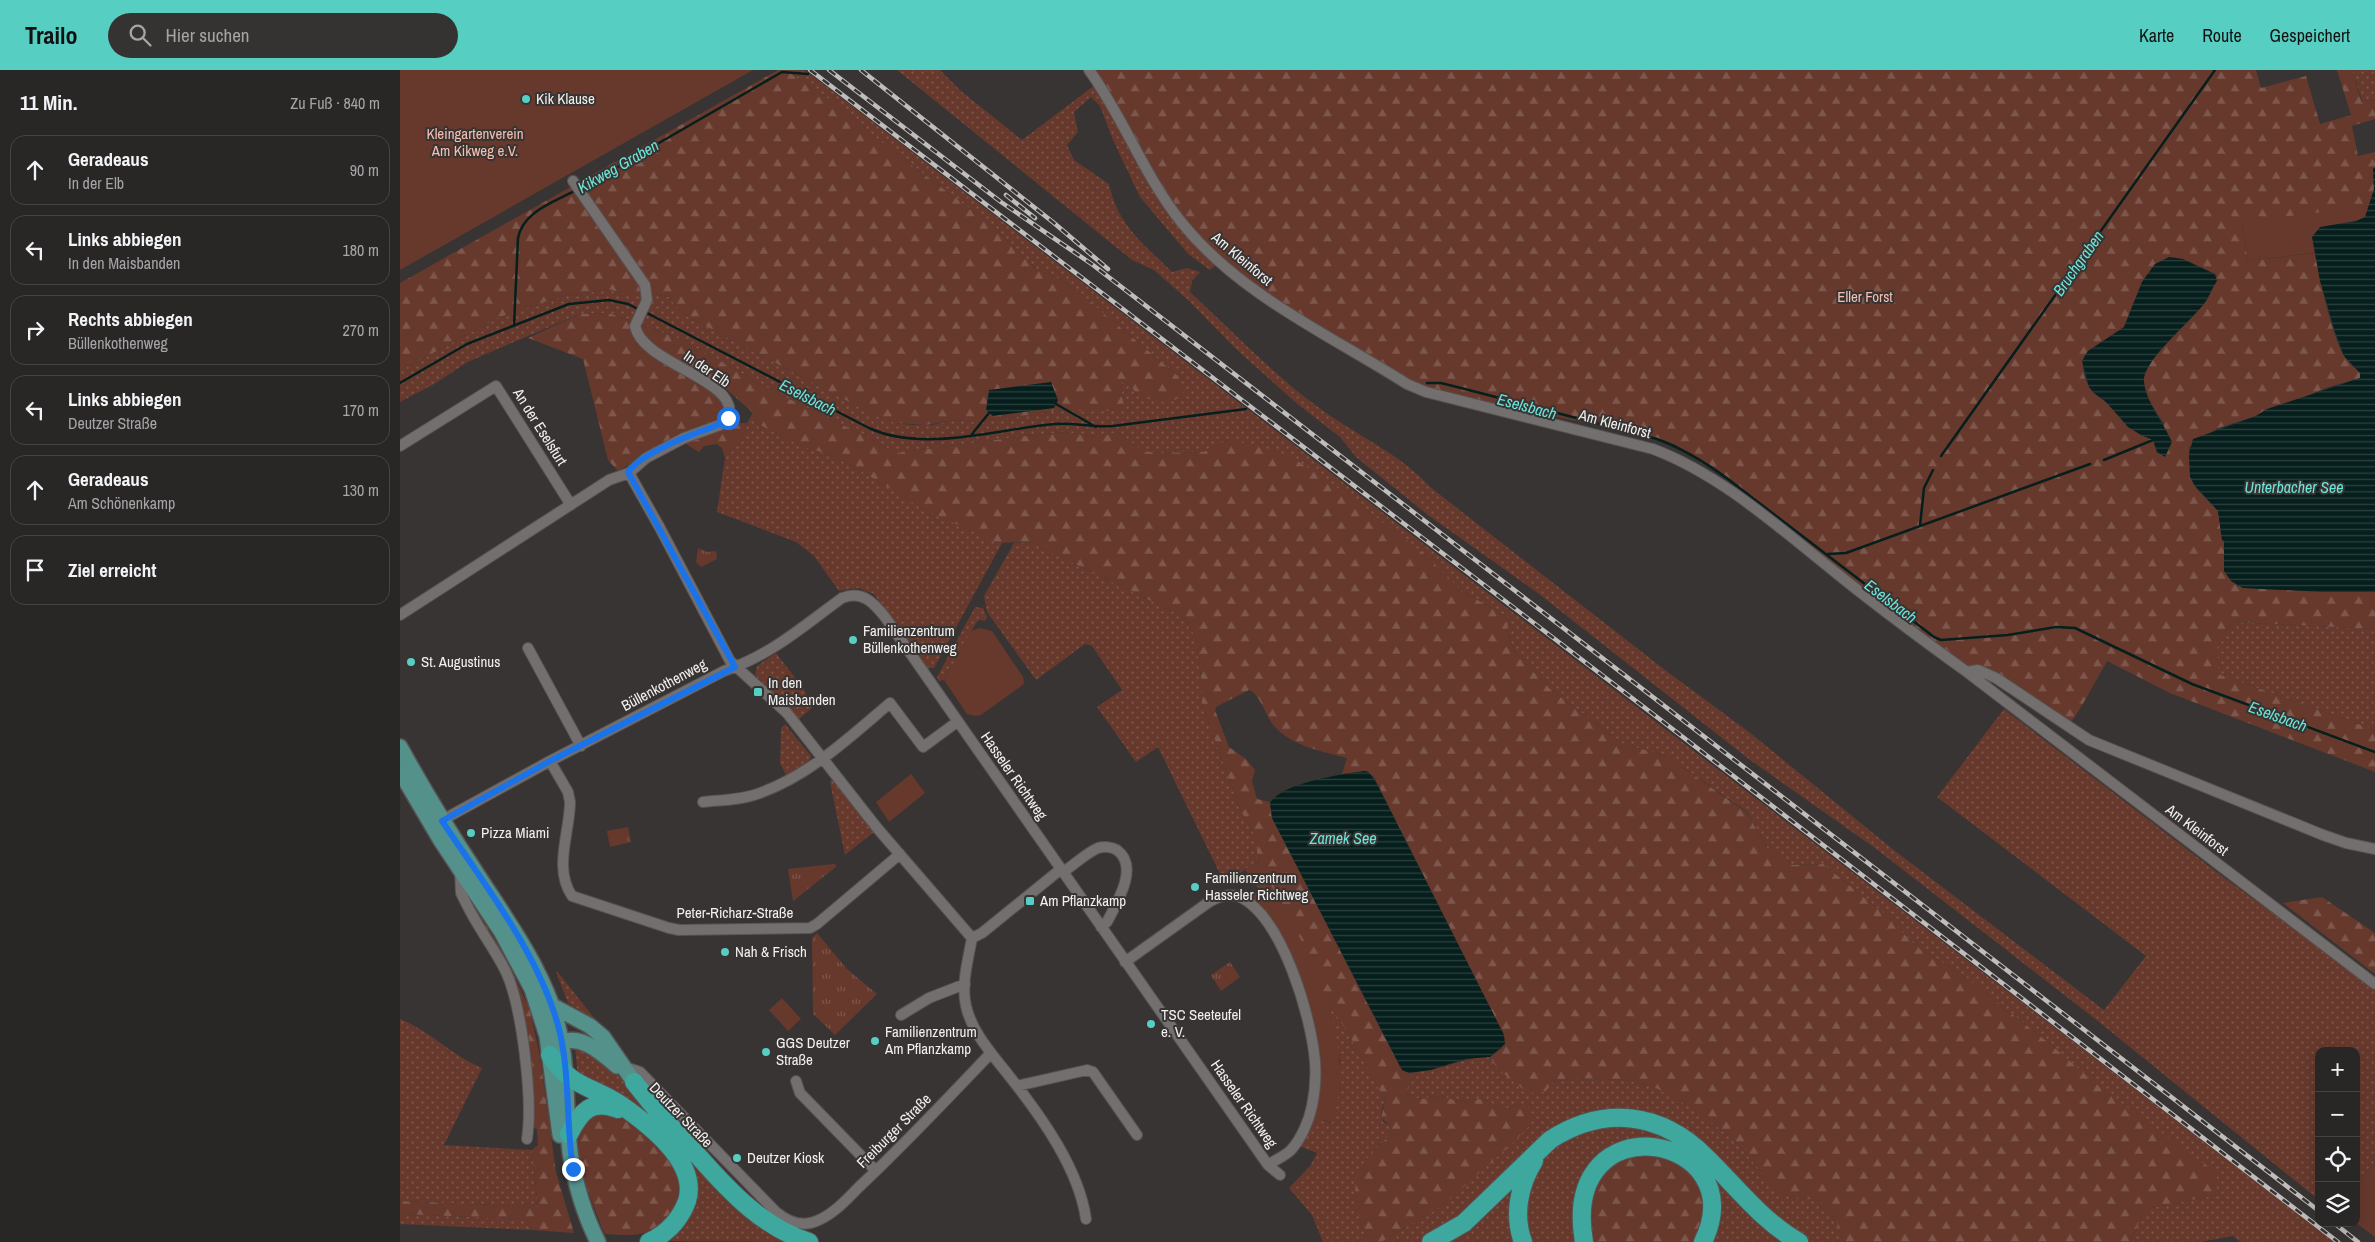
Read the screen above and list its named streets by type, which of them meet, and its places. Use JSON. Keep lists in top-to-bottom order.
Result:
{
  "streets": {
    "street": [
      "Am Kleinforst",
      "In der Elb",
      "An der Eselsfurt",
      "Büllenkothenweg",
      "Hasseler Richtweg",
      "Peter-Richarz-Straße",
      "Deutzer Straße",
      "Freiburger Straße"
    ]
  },
  "crossings": [
    ["In der Elb", "An der Eselsfurt"],
    ["Büllenkothenweg", "Hasseler Richtweg"],
    ["Büllenkothenweg", "Peter-Richarz-Straße"],
    ["Deutzer Straße", "Freiburger Straße"]
  ],
  "water": [
    "Kikweg Graben",
    "Bruchgraben",
    "Eselsbach",
    "Unterbacher See",
    "Zamek See"
  ],
  "parks": ["Kleingartenverein Am Kikweg e.V.", "Eller Forst"],
  "places": {
    "other": [
      "Kik Klause",
      "Familienzentrum Büllenkothenweg",
      "St. Augustinus",
      "Pizza Miami",
      "Familienzentrum Hasseler Richtweg",
      "Nah & Frisch",
      "TSC Seeteufel e. V.",
      "Familienzentrum Am Pflanzkamp",
      "GGS Deutzer Straße",
      "Deutzer Kiosk"
    ],
    "transit": ["In den Maisbanden", "Am Pflanzkamp"]
  },
  "page": {
    "header": "Trailo",
    "search": "Hier suchen",
    "nav": ["Karte", "Route", "Gespeichert"],
    "heading": ["11 Min.", "Zu Fuß · 840 m"],
    "list": [
      ["Geradeaus", "In der Elb", "90 m"],
      ["Links abbiegen", "In den Maisbanden", "180 m"],
      ["Rechts abbiegen", "Büllenkothenweg", "270 m"],
      ["Links abbiegen", "Deutzer Straße", "170 m"],
      ["Geradeaus", "Am Schönenkamp", "130 m"],
      "Ziel erreicht"
    ],
    "map_buttons": ["+", "−"]
  }
}
